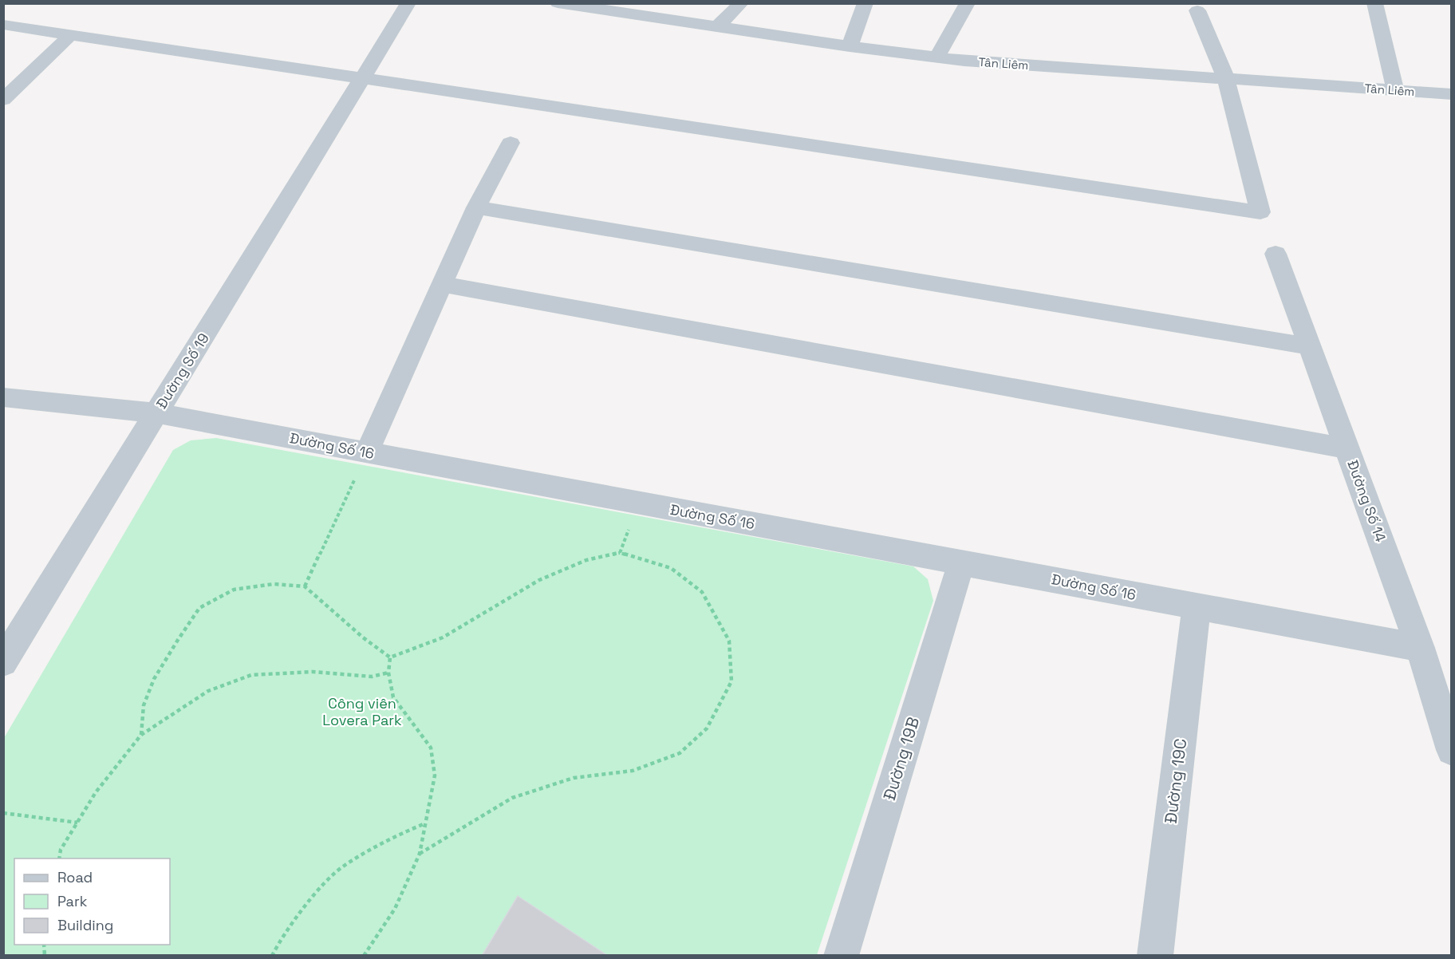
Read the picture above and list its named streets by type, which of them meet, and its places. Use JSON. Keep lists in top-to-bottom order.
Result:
{
  "streets": {
    "street": [
      "Tân Liêm",
      "Đường Số 19",
      "Đường Số 16",
      "Đường Số 14",
      "Đường 19B",
      "Đường 19C"
    ]
  },
  "crossings": [
    ["Đường Số 19", "Đường Số 16"],
    ["Đường Số 16", "Đường Số 14"],
    ["Đường Số 16", "Đường 19B"],
    ["Đường Số 16", "Đường 19C"]
  ],
  "parks": ["Công viên Lovera Park"],
  "legend": ["Road", "Park", "Building"]
}
